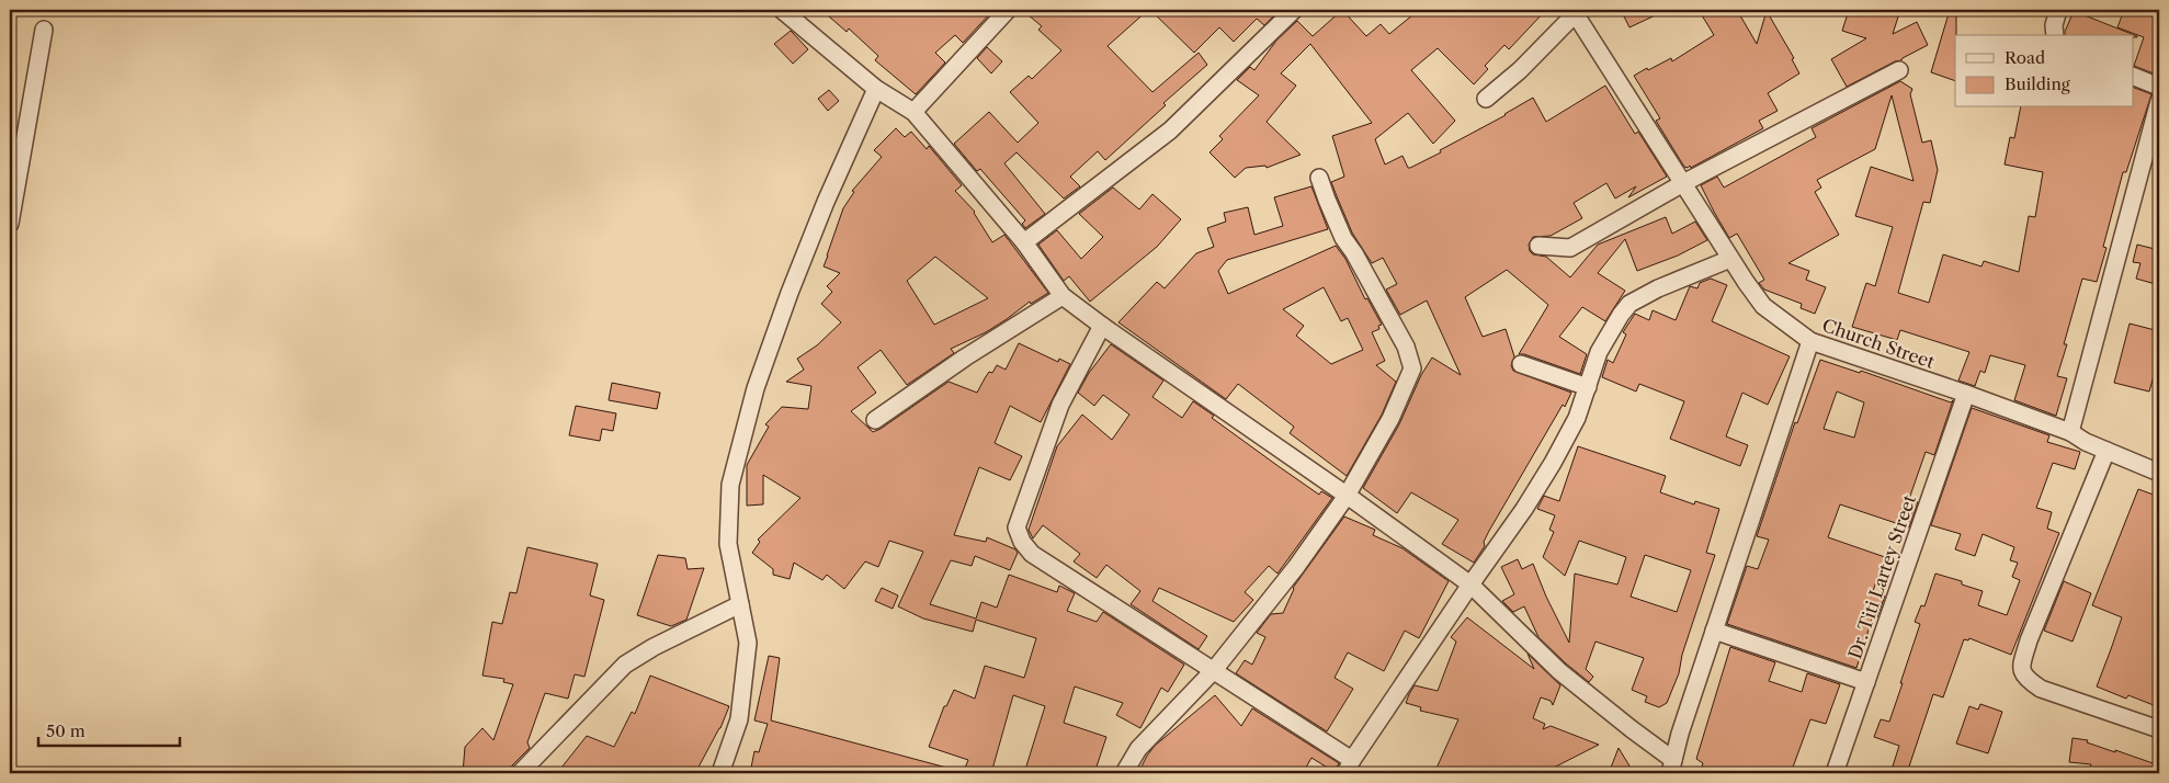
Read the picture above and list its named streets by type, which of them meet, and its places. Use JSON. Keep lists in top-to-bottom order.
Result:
{
  "streets": {
    "street": ["Church Street", "Dr. Titi Lartey Street"]
  },
  "crossings": [
    ["Church Street", "Dr. Titi Lartey Street"]
  ],
  "legend": ["Road", "Building"],
  "scale_bar": "50 m"
}
